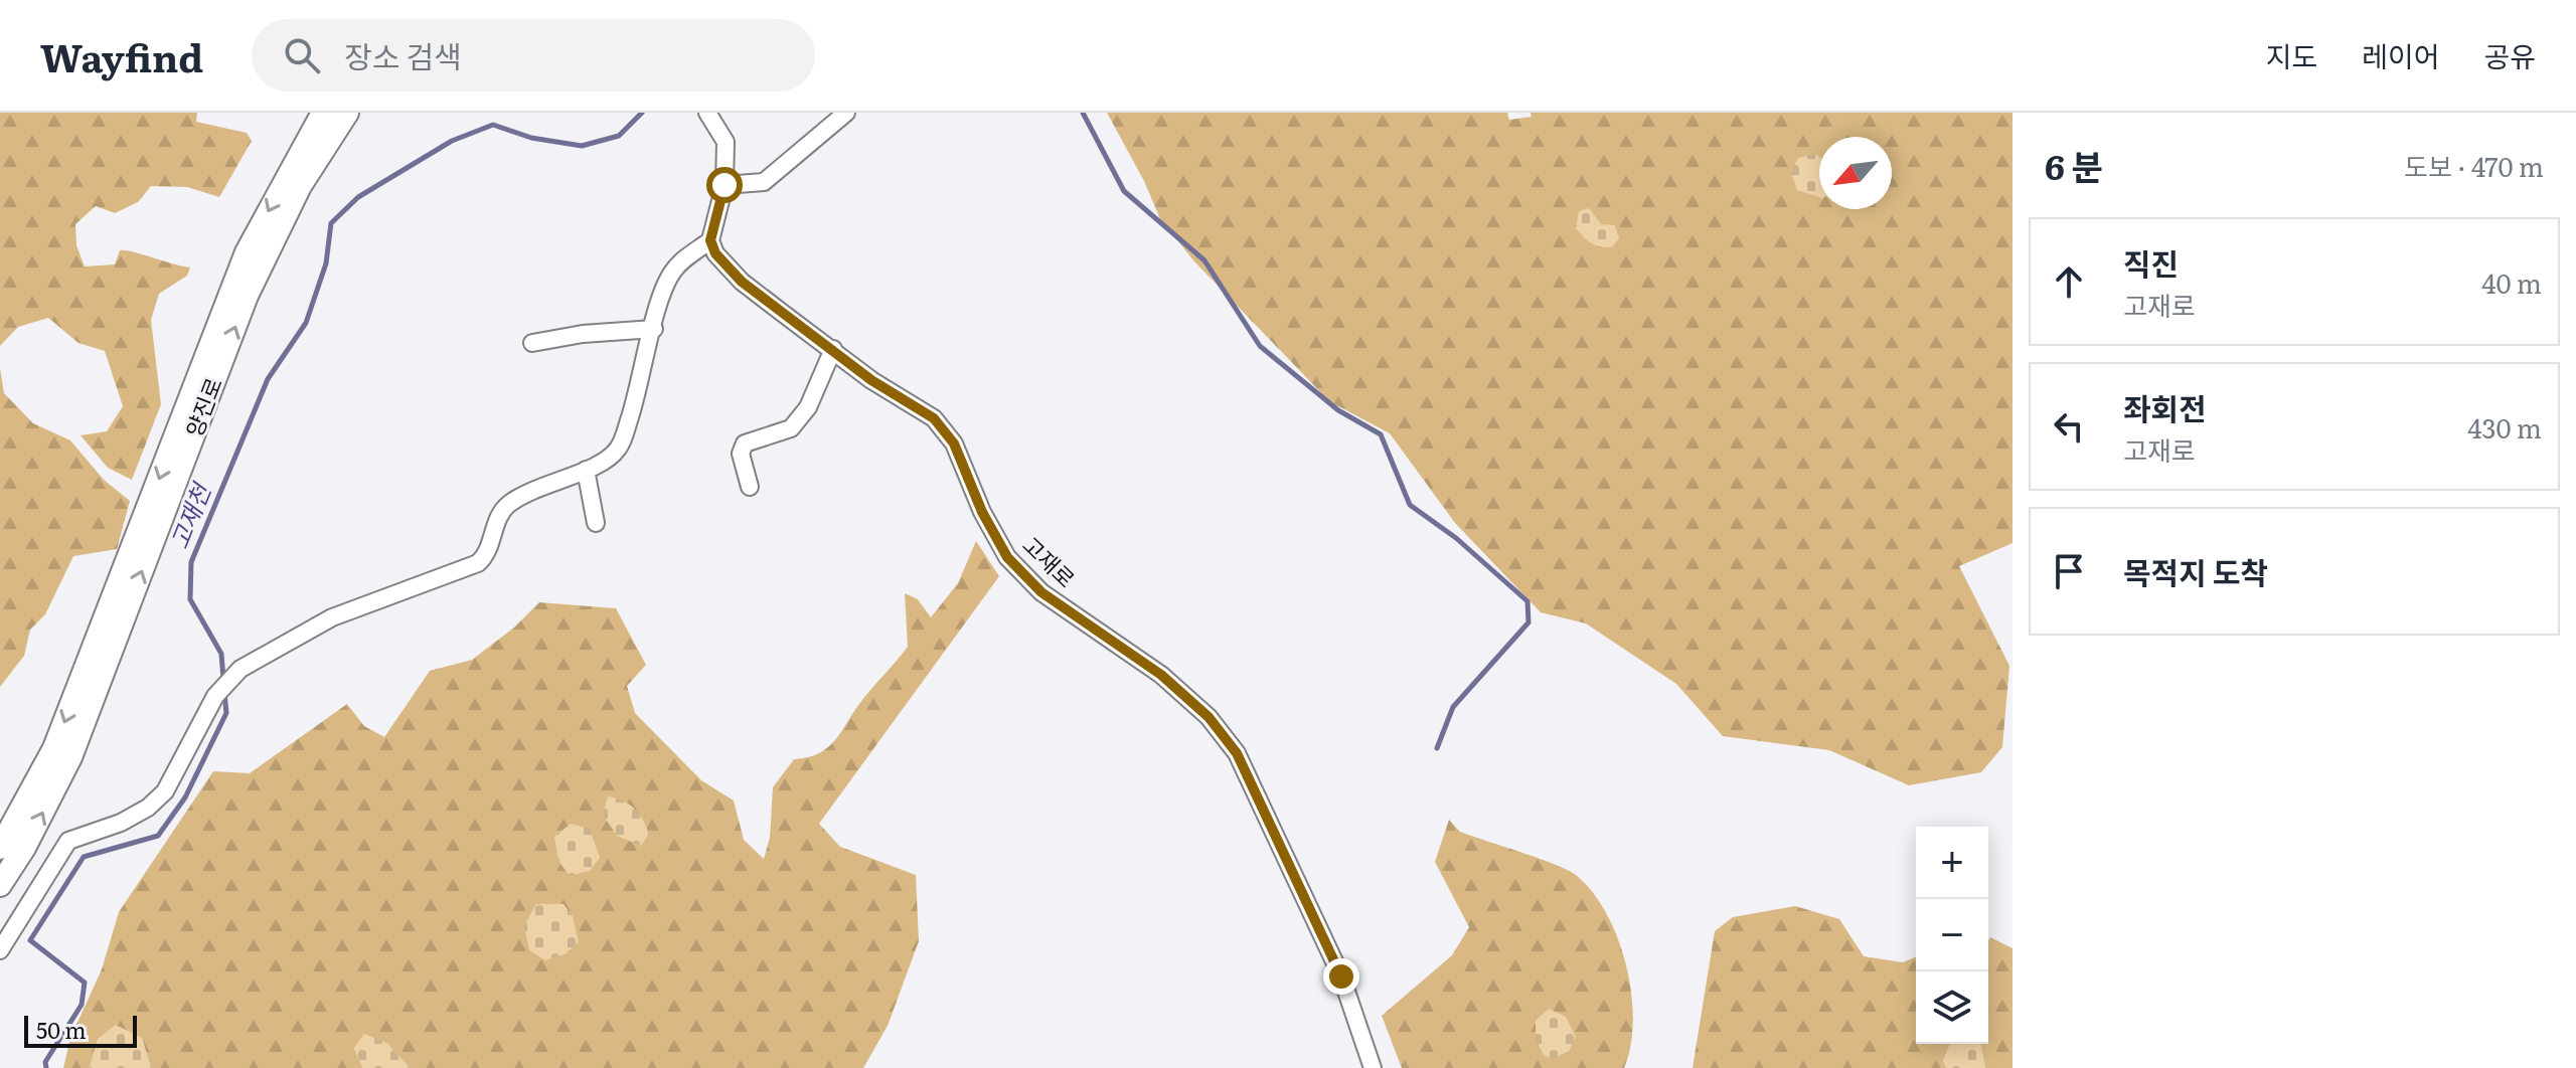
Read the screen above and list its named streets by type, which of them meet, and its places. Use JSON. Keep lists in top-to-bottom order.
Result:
{
  "streets": {
    "main road": ["양진로"],
    "street": ["고재로"]
  },
  "water": ["고재천"],
  "scale_bar": "50 m",
  "north": "bottom left",
  "page": {
    "header": "Wayfind",
    "search": "장소 검색",
    "nav": ["지도", "레이어", "공유"],
    "heading": ["6 분", "도보 · 470 m"],
    "list": [
      ["직진", "고재로", "40 m"],
      ["좌회전", "고재로", "430 m"],
      "목적지 도착"
    ],
    "map_buttons": ["+", "−"],
    "scale": "50 m"
  }
}
